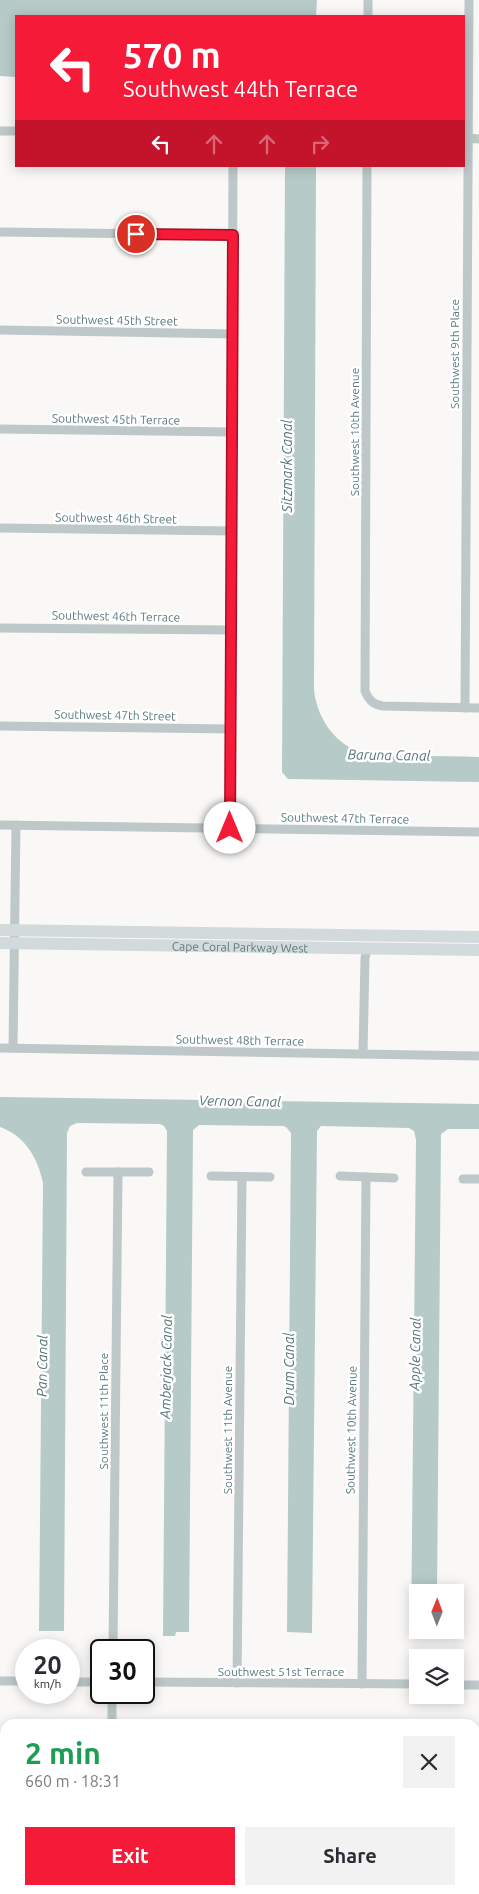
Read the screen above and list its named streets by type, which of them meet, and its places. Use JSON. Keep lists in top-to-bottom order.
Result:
{
  "streets": {
    "main road": ["Cape Coral Parkway West"],
    "street": [
      "Southwest 45th Street",
      "Southwest 9th Place",
      "Southwest 45th Terrace",
      "Southwest 10th Avenue",
      "Southwest 46th Street",
      "Southwest 46th Terrace",
      "Southwest 47th Street",
      "Southwest 47th Terrace",
      "Southwest 48th Terrace",
      "Southwest 11th Place",
      "Southwest 11th Avenue",
      "Southwest 51st Terrace"
    ]
  },
  "crossings": [
    ["Southwest 9th Place", "Southwest 10th Avenue"],
    ["Southwest 10th Avenue", "Southwest 51st Terrace"],
    ["Southwest 11th Avenue", "Southwest 51st Terrace"]
  ],
  "water": [
    "Sitzmark Canal",
    "Baruna Canal",
    "Vernon Canal",
    "Apple Canal",
    "Pan Canal",
    "Amberjack Canal",
    "Drum Canal"
  ],
  "north": "top",
  "page": {
    "turn": ["570 m", "Southwest 44th Terrace"],
    "speed": "20 km/h",
    "limit": "30",
    "heading": ["2 min", "660 m · 18:31"],
    "buttons": ["Exit", "Share"]
  }
}
